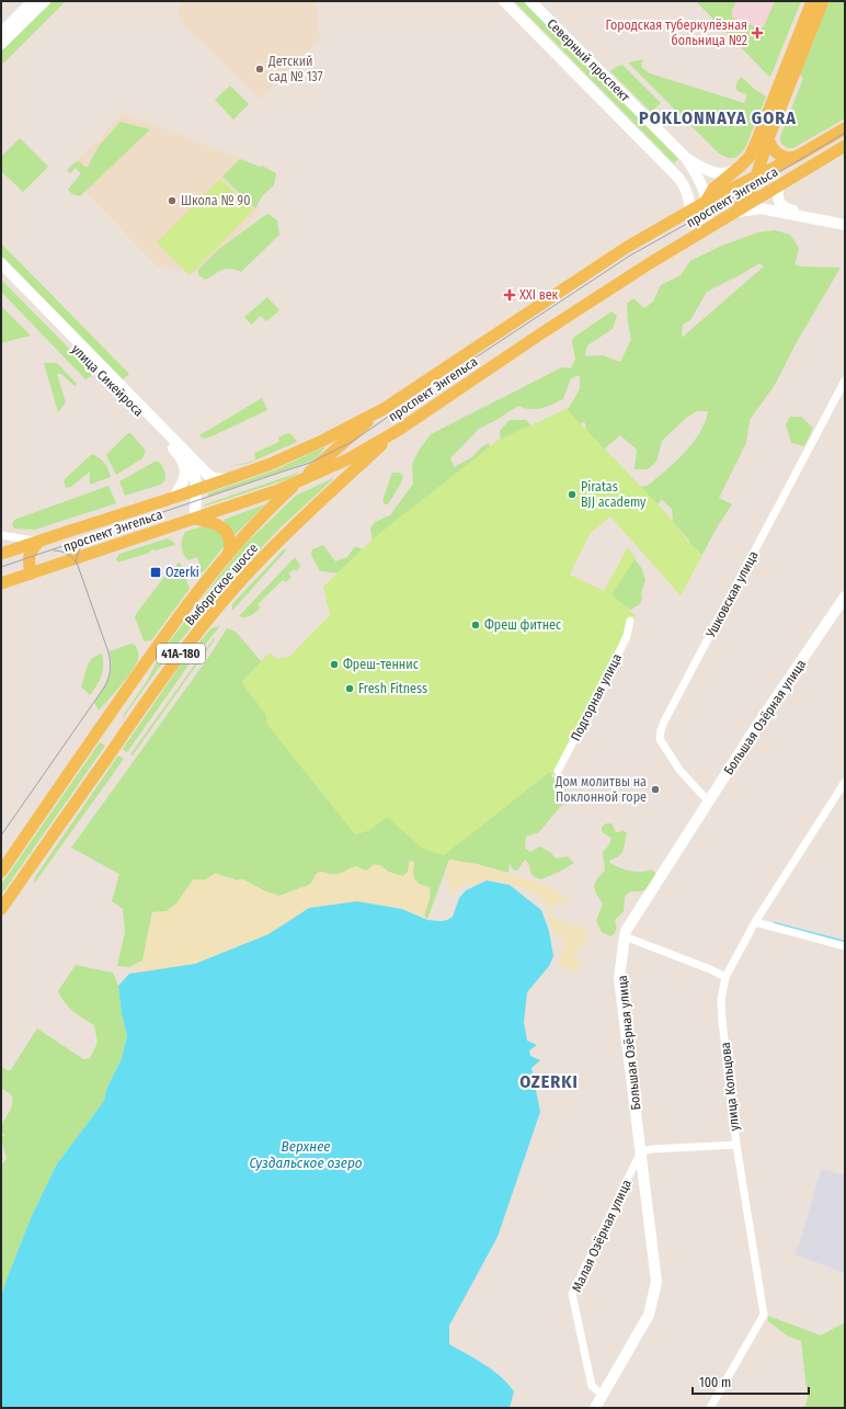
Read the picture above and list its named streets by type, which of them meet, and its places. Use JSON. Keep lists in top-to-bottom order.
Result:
{
  "streets": {
    "main road": ["проспект Энгельса", "Выборгское шоссе", "41А-180"],
    "street": [
      "Северный проспект",
      "улица Сикейроса",
      "Ушковская улица",
      "Подгорная улица",
      "Большая Озёрная улица",
      "улица Кольцова",
      "Малая Озёрная улица"
    ]
  },
  "crossings": [
    ["Северный проспект", "проспект Энгельса"],
    ["проспект Энгельса", "улица Сикейроса"],
    ["проспект Энгельса", "Выборгское шоссе"],
    ["Ушковская улица", "Большая Озёрная улица"],
    ["Большая Озёрная улица", "Малая Озёрная улица"]
  ],
  "districts": ["POKLONNAYA GORA", "OZERKI"],
  "water": ["Верхнее Суздальское озеро"],
  "places": {
    "health": ["Городская туберкулёзная больница №2", "XXI век"],
    "other": [
      "Детский сад № 137",
      "Школа № 90",
      "Piratas BJJ academy",
      "Фреш фитнес",
      "Фреш-теннис",
      "Fresh Fitness",
      "Дом молитвы на Поклонной горе"
    ],
    "transit": ["Ozerki"]
  },
  "scale_bar": "100 m"
}
